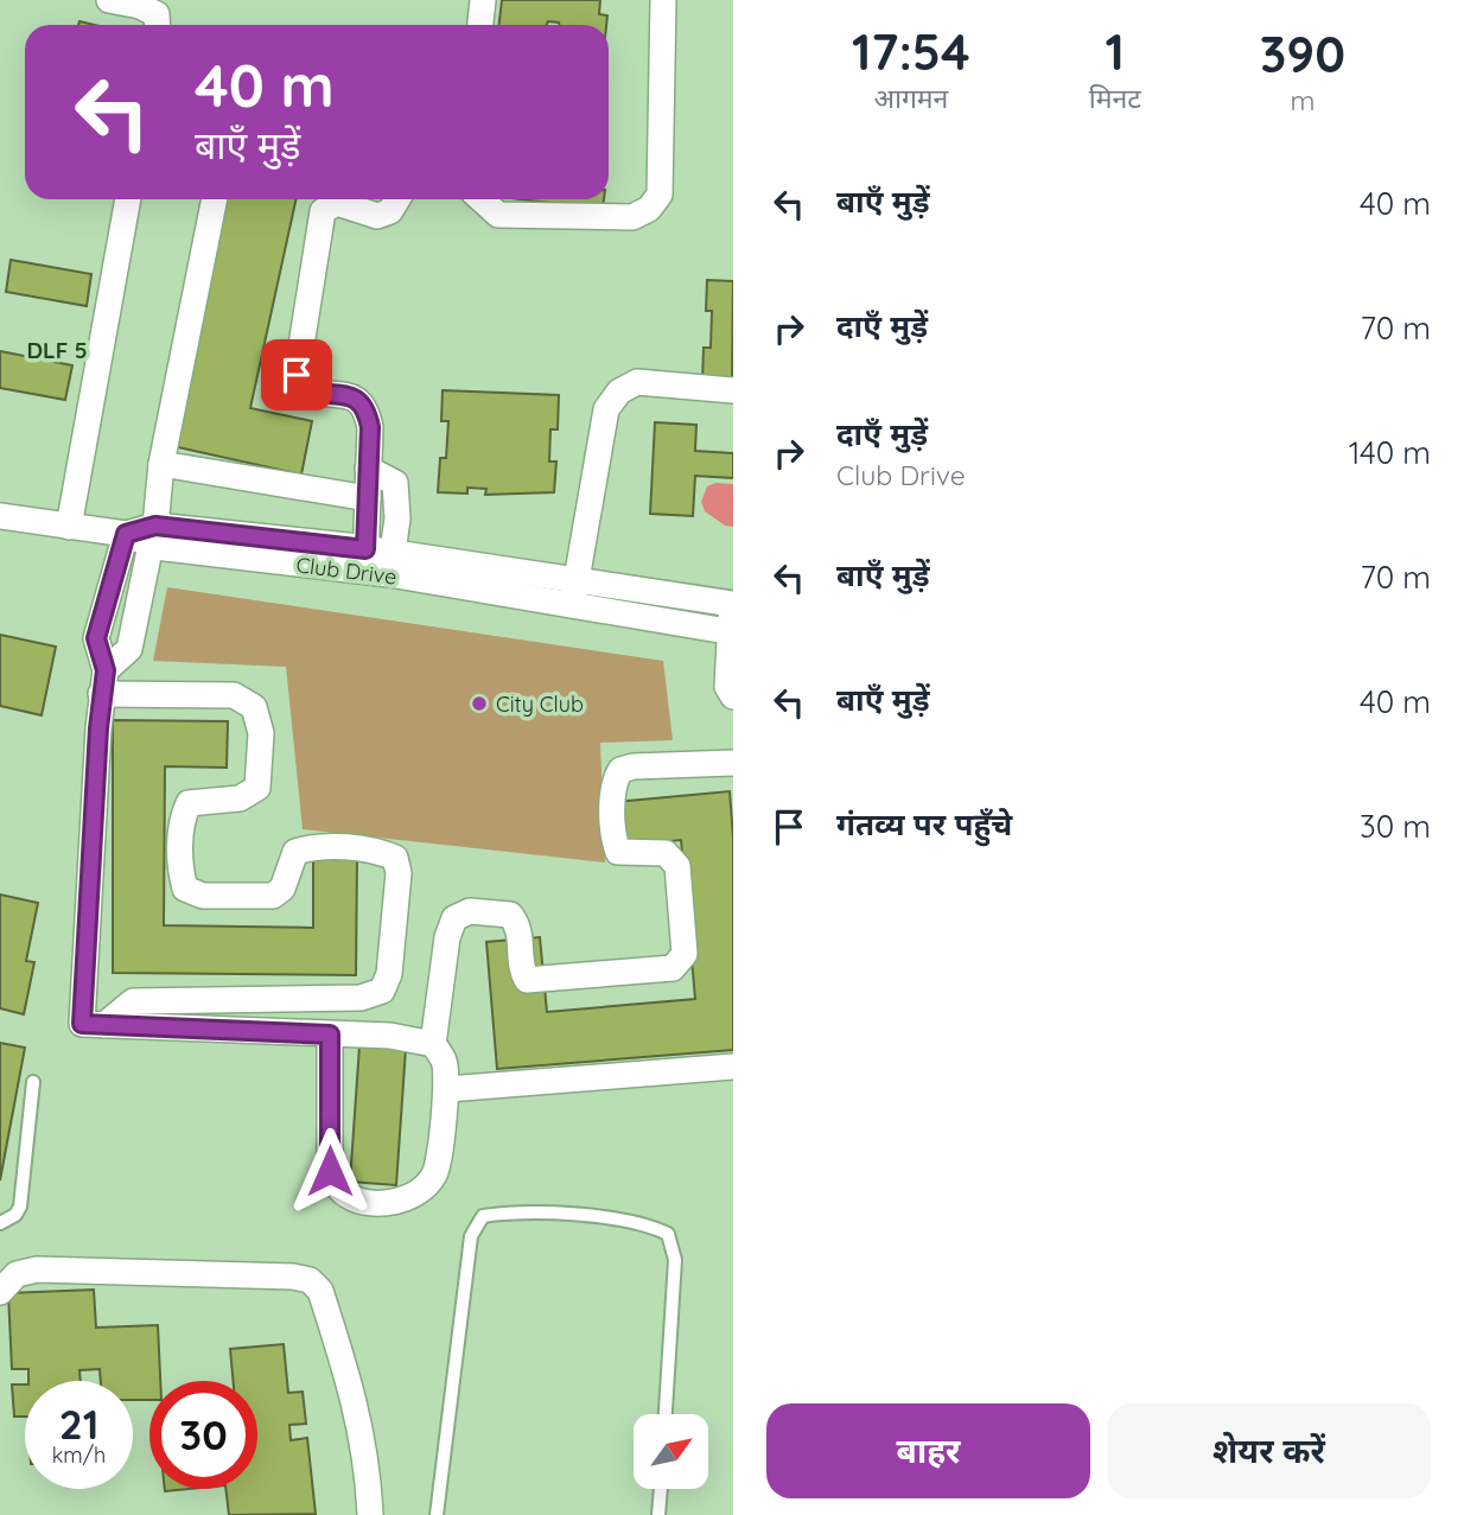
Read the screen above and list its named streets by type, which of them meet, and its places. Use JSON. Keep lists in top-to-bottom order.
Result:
{
  "streets": {
    "street": ["Club Drive"]
  },
  "districts": ["DLF 5"],
  "places": ["City Club"],
  "north": "top right",
  "page": {
    "eta": [
      "17:54",
      "आगमन",
      "1",
      "मिनट",
      "390",
      "m"
    ],
    "turn": ["40 m", "बाएँ मुड़ें"],
    "list": [
      {
        "name": "बाएँ मुड़ें",
        "value": "40 m"
      },
      {
        "name": "दाएँ मुड़ें",
        "value": "70 m"
      },
      {
        "name": "दाएँ मुड़ें",
        "note": "Club Drive",
        "value": "140 m"
      },
      {
        "name": "बाएँ मुड़ें",
        "value": "70 m"
      },
      {
        "name": "बाएँ मुड़ें",
        "value": "40 m"
      },
      {
        "name": "गंतव्य पर पहुँचे",
        "value": "30 m"
      }
    ],
    "speed": "21 km/h",
    "limit": "30",
    "buttons": ["बाहर", "शेयर करें"]
  }
}
